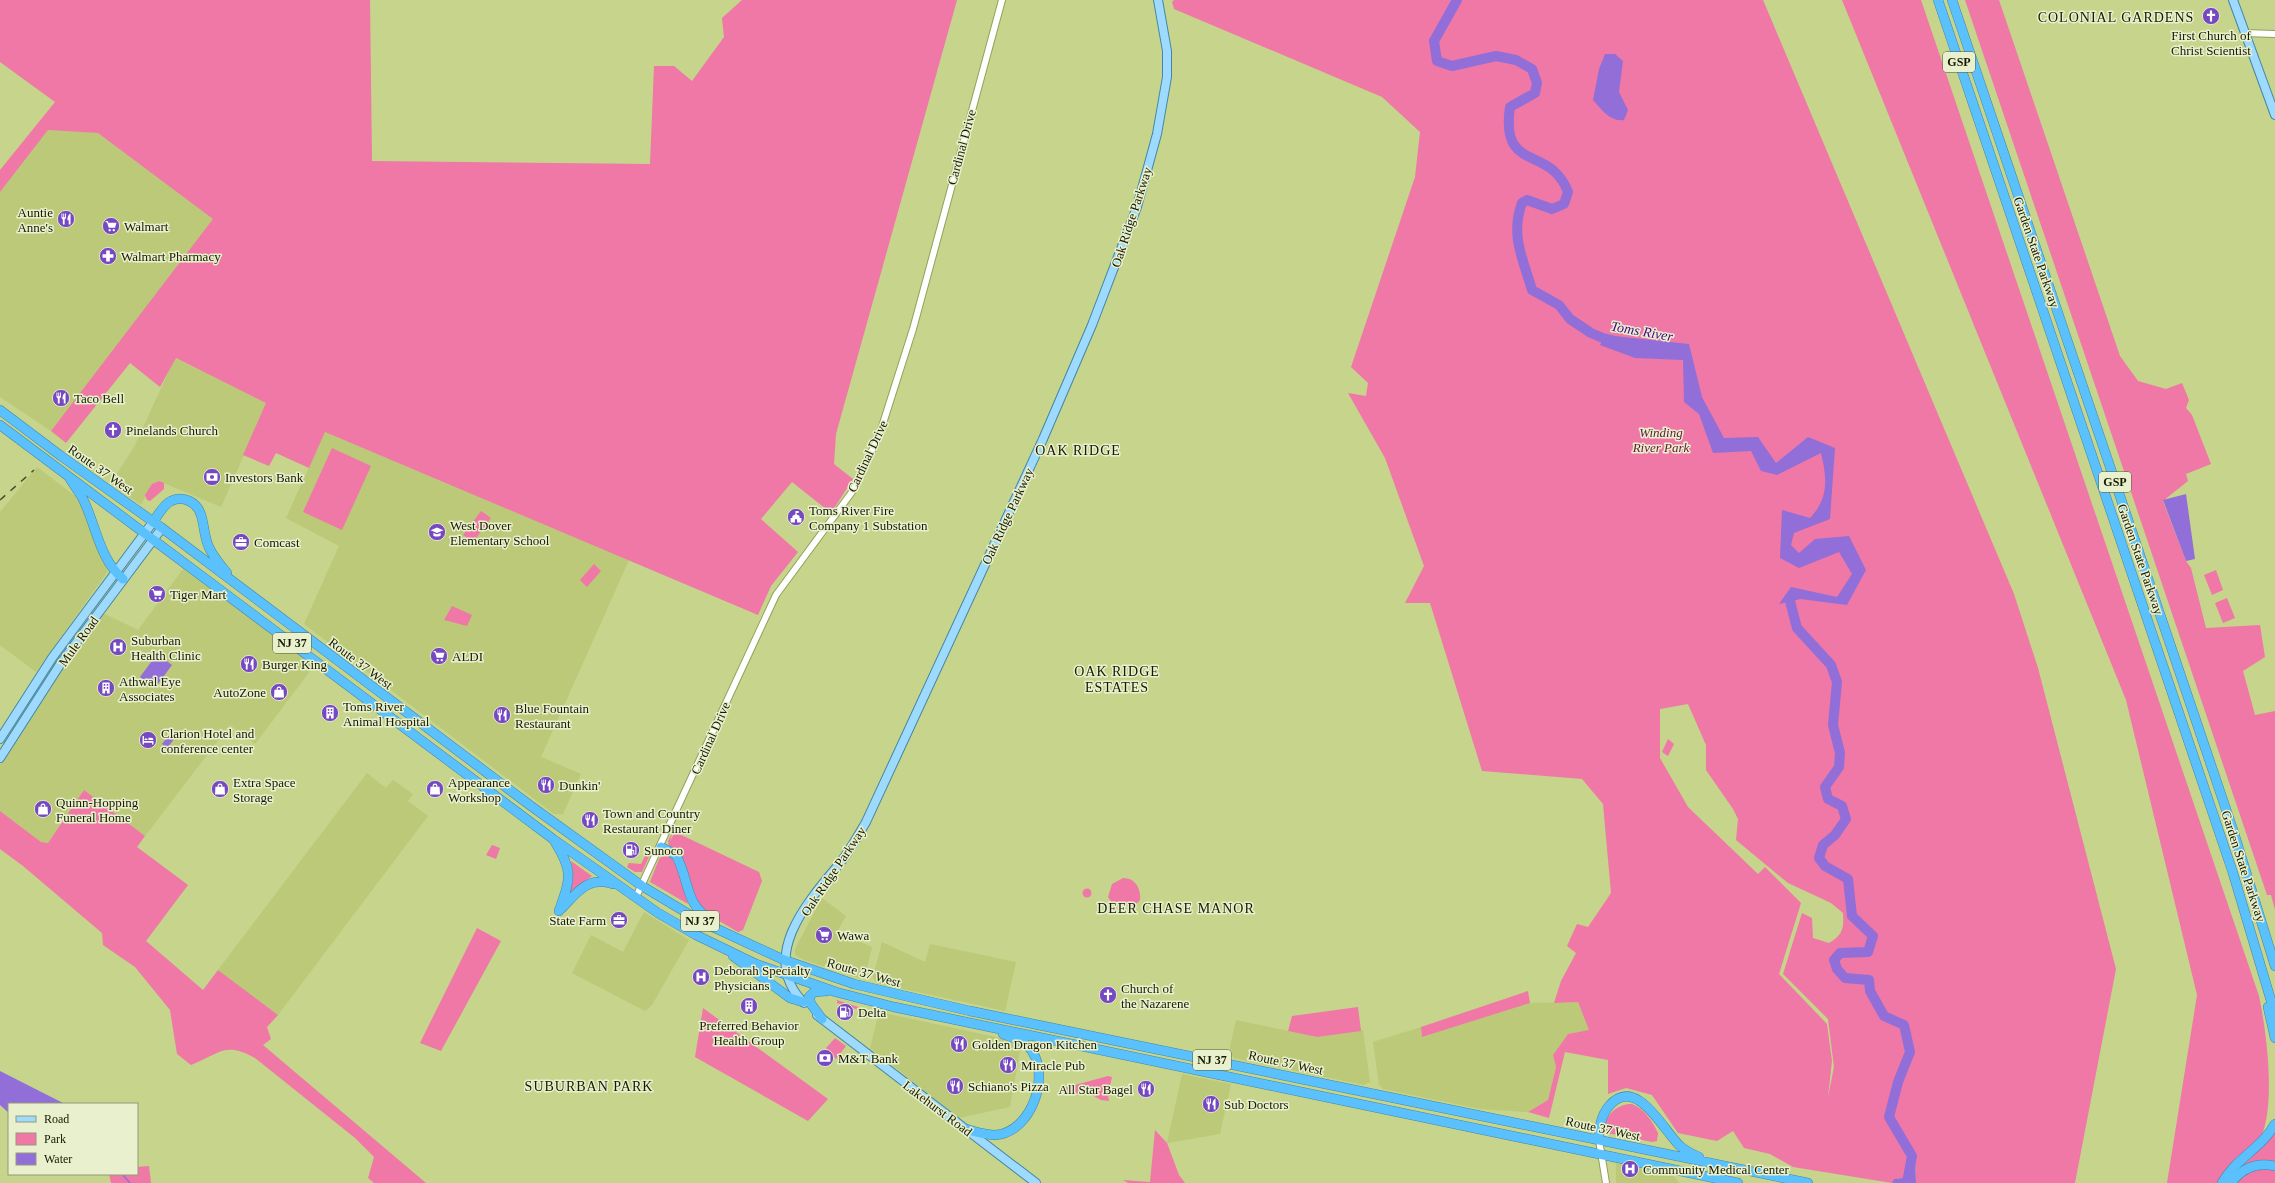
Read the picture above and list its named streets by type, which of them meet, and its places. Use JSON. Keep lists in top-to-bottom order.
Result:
{
  "streets": {
    "highway": [
      "GSP",
      "Garden State Parkway",
      "Route 37 West",
      "NJ 37"
    ],
    "main road": ["Oak Ridge Parkway", "Mule Road", "Lakehurst Road"],
    "street": ["Cardinal Drive"]
  },
  "crossings": [
    ["Cardinal Drive", "Route 37 West"],
    ["Oak Ridge Parkway", "Route 37 West"],
    ["Oak Ridge Parkway", "Lakehurst Road"],
    ["Route 37 West", "Mule Road"],
    ["Route 37 West", "Lakehurst Road"]
  ],
  "districts": [
    "COLONIAL GARDENS",
    "OAK RIDGE",
    "OAK RIDGE ESTATES",
    "DEER CHASE MANOR",
    "SUBURBAN PARK"
  ],
  "water": ["Toms River"],
  "parks": ["Winding River Park"],
  "places": {
    "church": ["First Church of Christ Scientist", "Pinelands Church", "Church of the Nazarene"],
    "restaurant": [
      "Auntie Anne's",
      "Taco Bell",
      "Burger King",
      "Blue Fountain Restaurant",
      "Dunkin'",
      "Town and Country Restaurant Diner",
      "Golden Dragon Kitchen",
      "Miracle Pub",
      "Schiano's Pizza",
      "All Star Bagel",
      "Sub Doctors"
    ],
    "supermarket": [
      "Walmart",
      "Tiger Mart",
      "ALDI",
      "Wawa"
    ],
    "pharmacy": ["Walmart Pharmacy"],
    "bank": ["Investors Bank", "M&T Bank"],
    "public building": ["Toms River Fire Company 1 Substation"],
    "school or university": ["West Dover Elementary School"],
    "office": ["Comcast", "State Farm"],
    "hospital": ["Suburban Health Clinic", "Deborah Specialty Physicians", "Community Medical Center"],
    "building": ["Athwal Eye Associates", "Toms River Animal Hospital", "Preferred Behavior Health Group"],
    "shop": [
      "AutoZone",
      "Extra Space Storage",
      "Appearance Workshop",
      "Quinn-Hopping Funeral Home"
    ],
    "hotel": ["Clarion Hotel and conference center"],
    "fuel station": ["Sunoco", "Delta"]
  },
  "legend": ["Road", "Park", "Water"]
}
